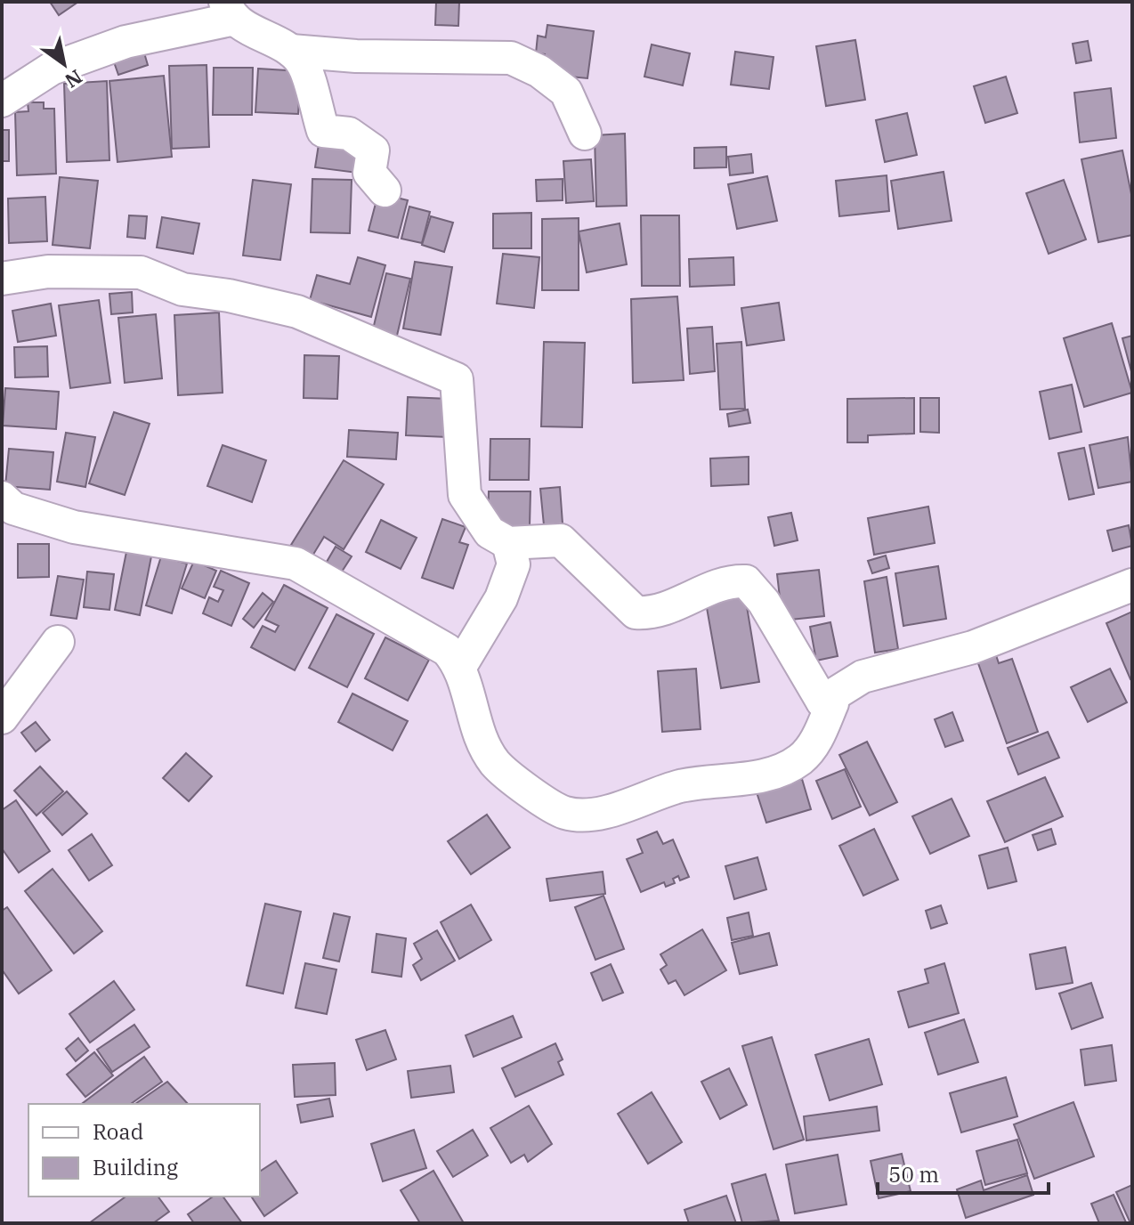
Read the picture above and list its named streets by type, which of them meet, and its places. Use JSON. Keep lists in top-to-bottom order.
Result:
{
  "legend": ["Road", "Building"],
  "scale_bar": "50 m",
  "north": "bottom right"
}
